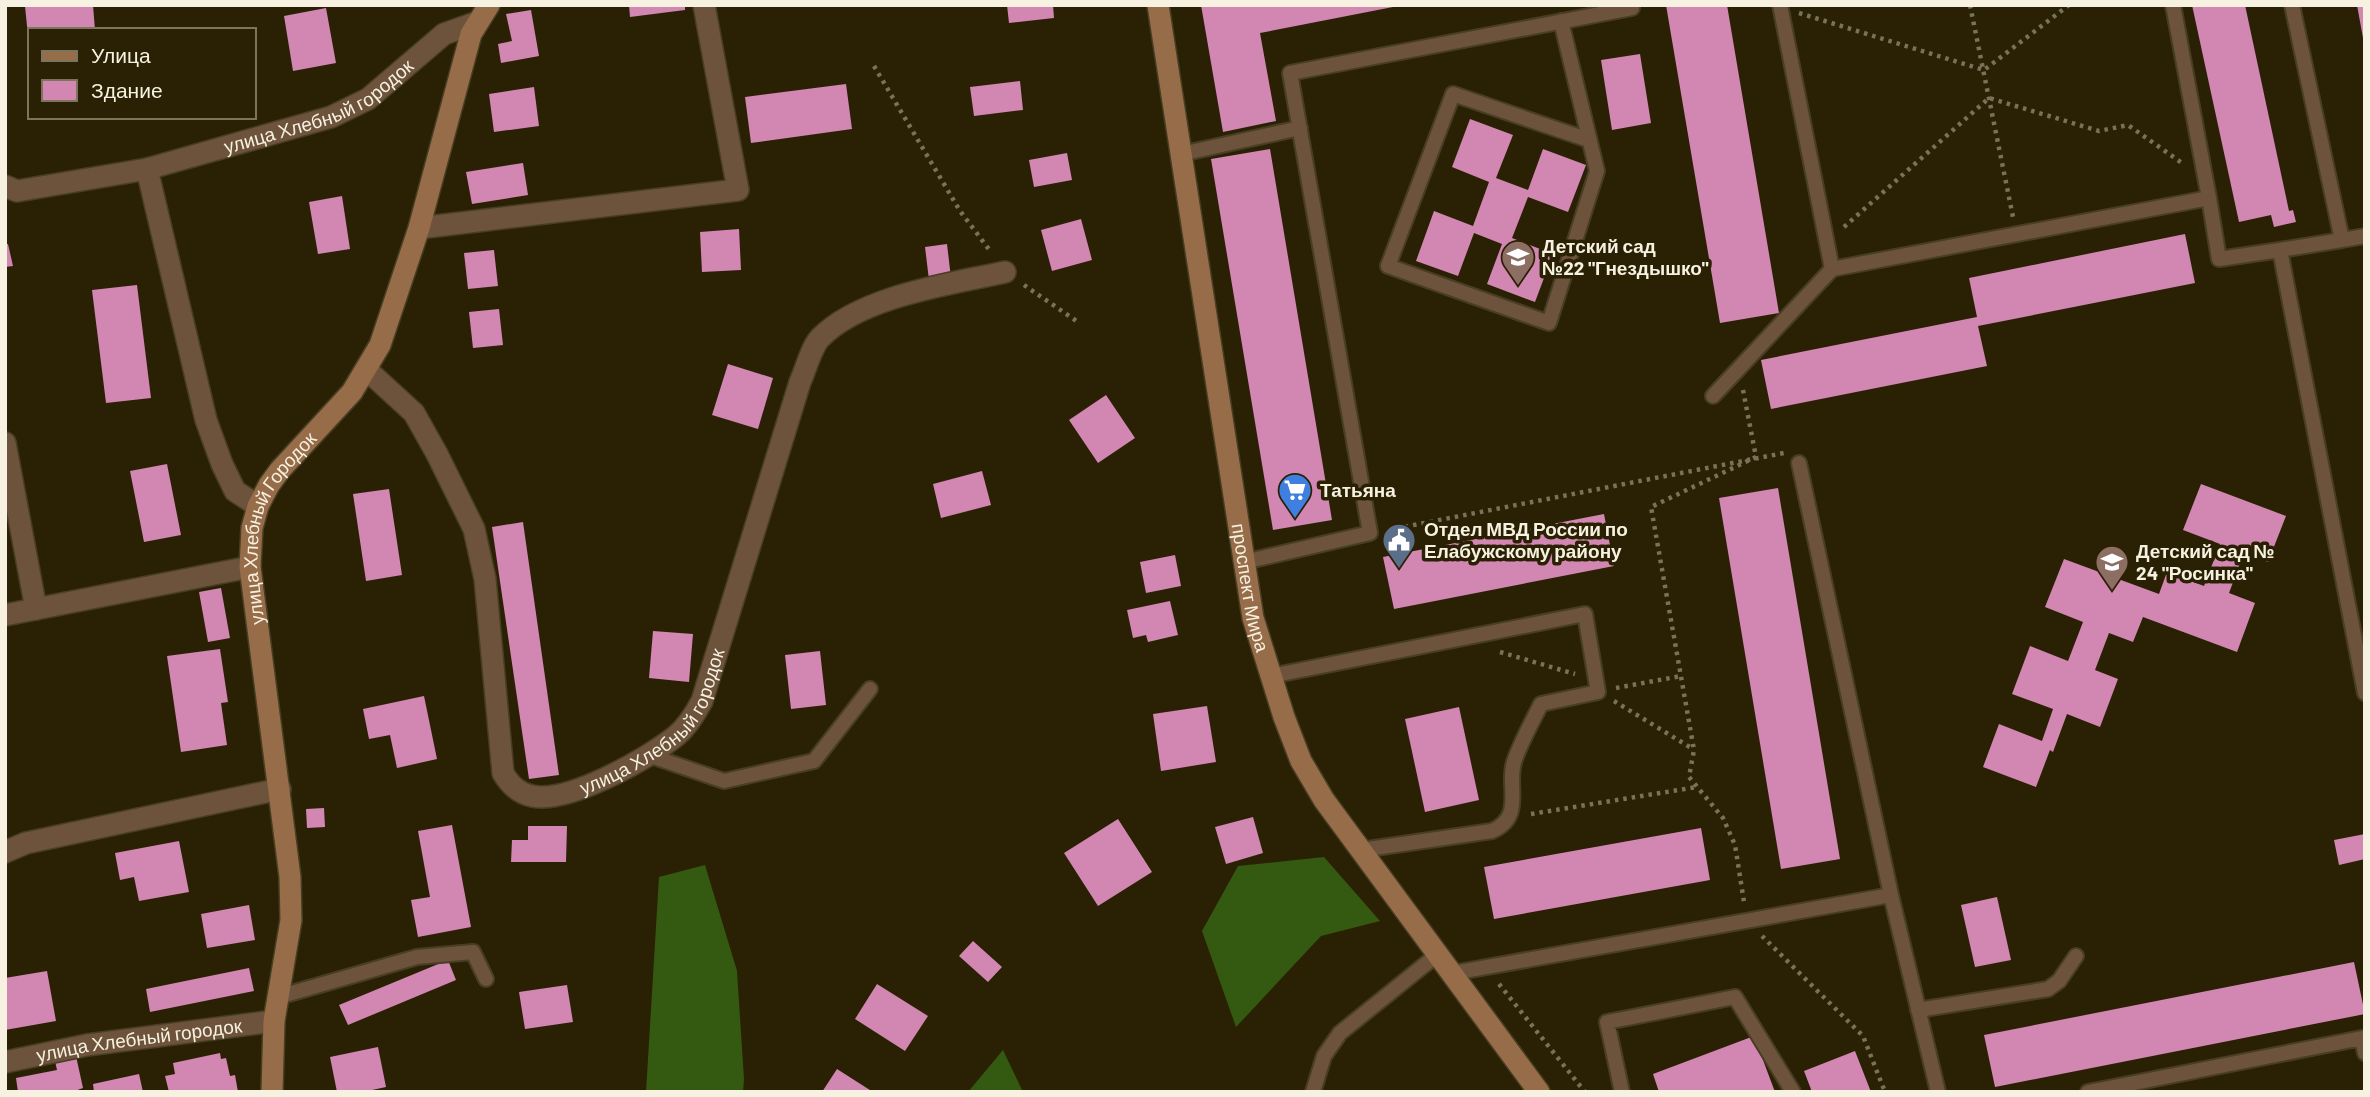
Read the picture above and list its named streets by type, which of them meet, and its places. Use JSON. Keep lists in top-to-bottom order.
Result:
{
  "streets": {
    "street": ["улица Хлебный городок", "улица Хлебный Городок", "проспект Мира"]
  },
  "crossings": [
    ["улица Хлебный городок", "улица Хлебный Городок"]
  ],
  "places": {
    "school or university": ["Детский сад №22 \"Гнездышко\"", "Детский сад № 24 \"Росинка\""],
    "supermarket": ["Татьяна"],
    "public building": ["Отдел МВД России по Елабужскому району"]
  },
  "legend": ["Улица", "Здание"]
}
